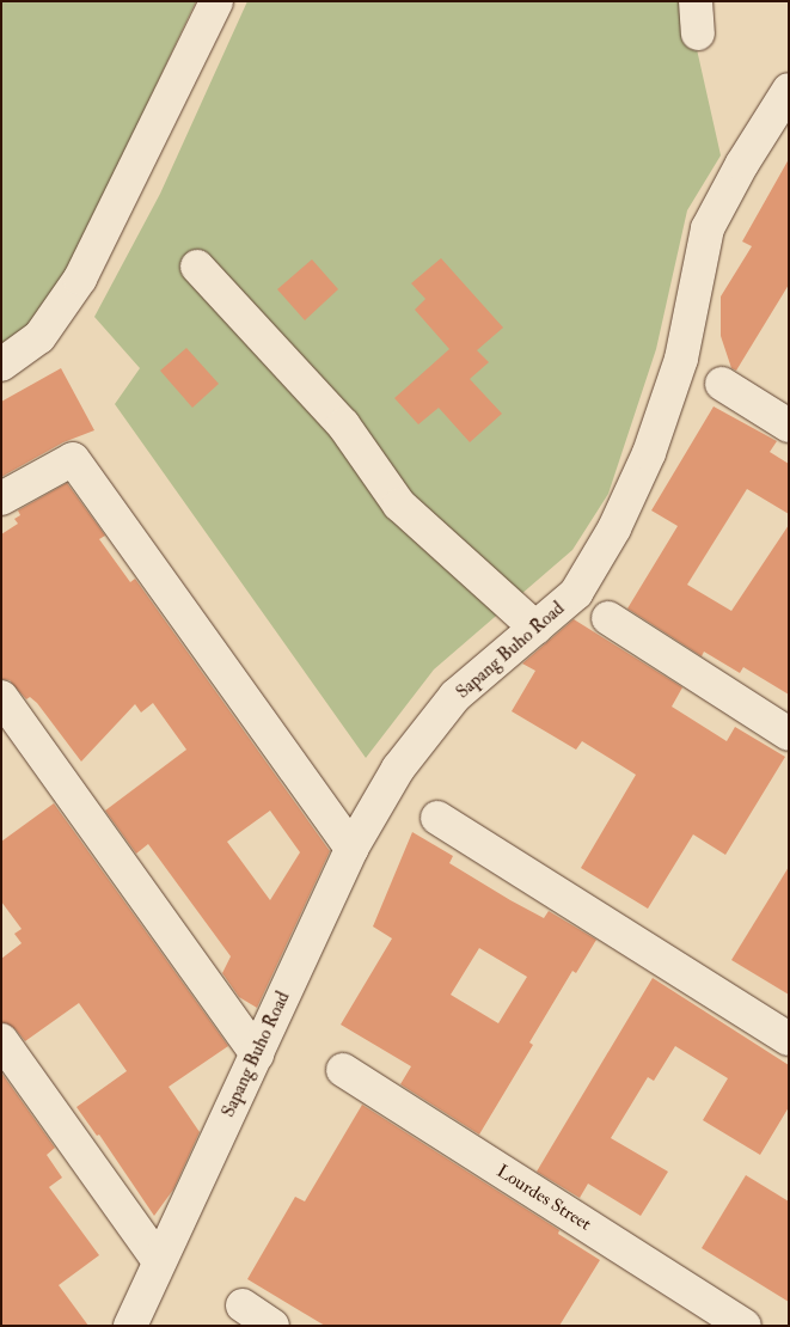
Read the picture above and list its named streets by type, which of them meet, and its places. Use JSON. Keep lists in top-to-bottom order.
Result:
{
  "streets": {
    "street": ["Sapang Buho Road", "Lourdes Street"]
  }
}
